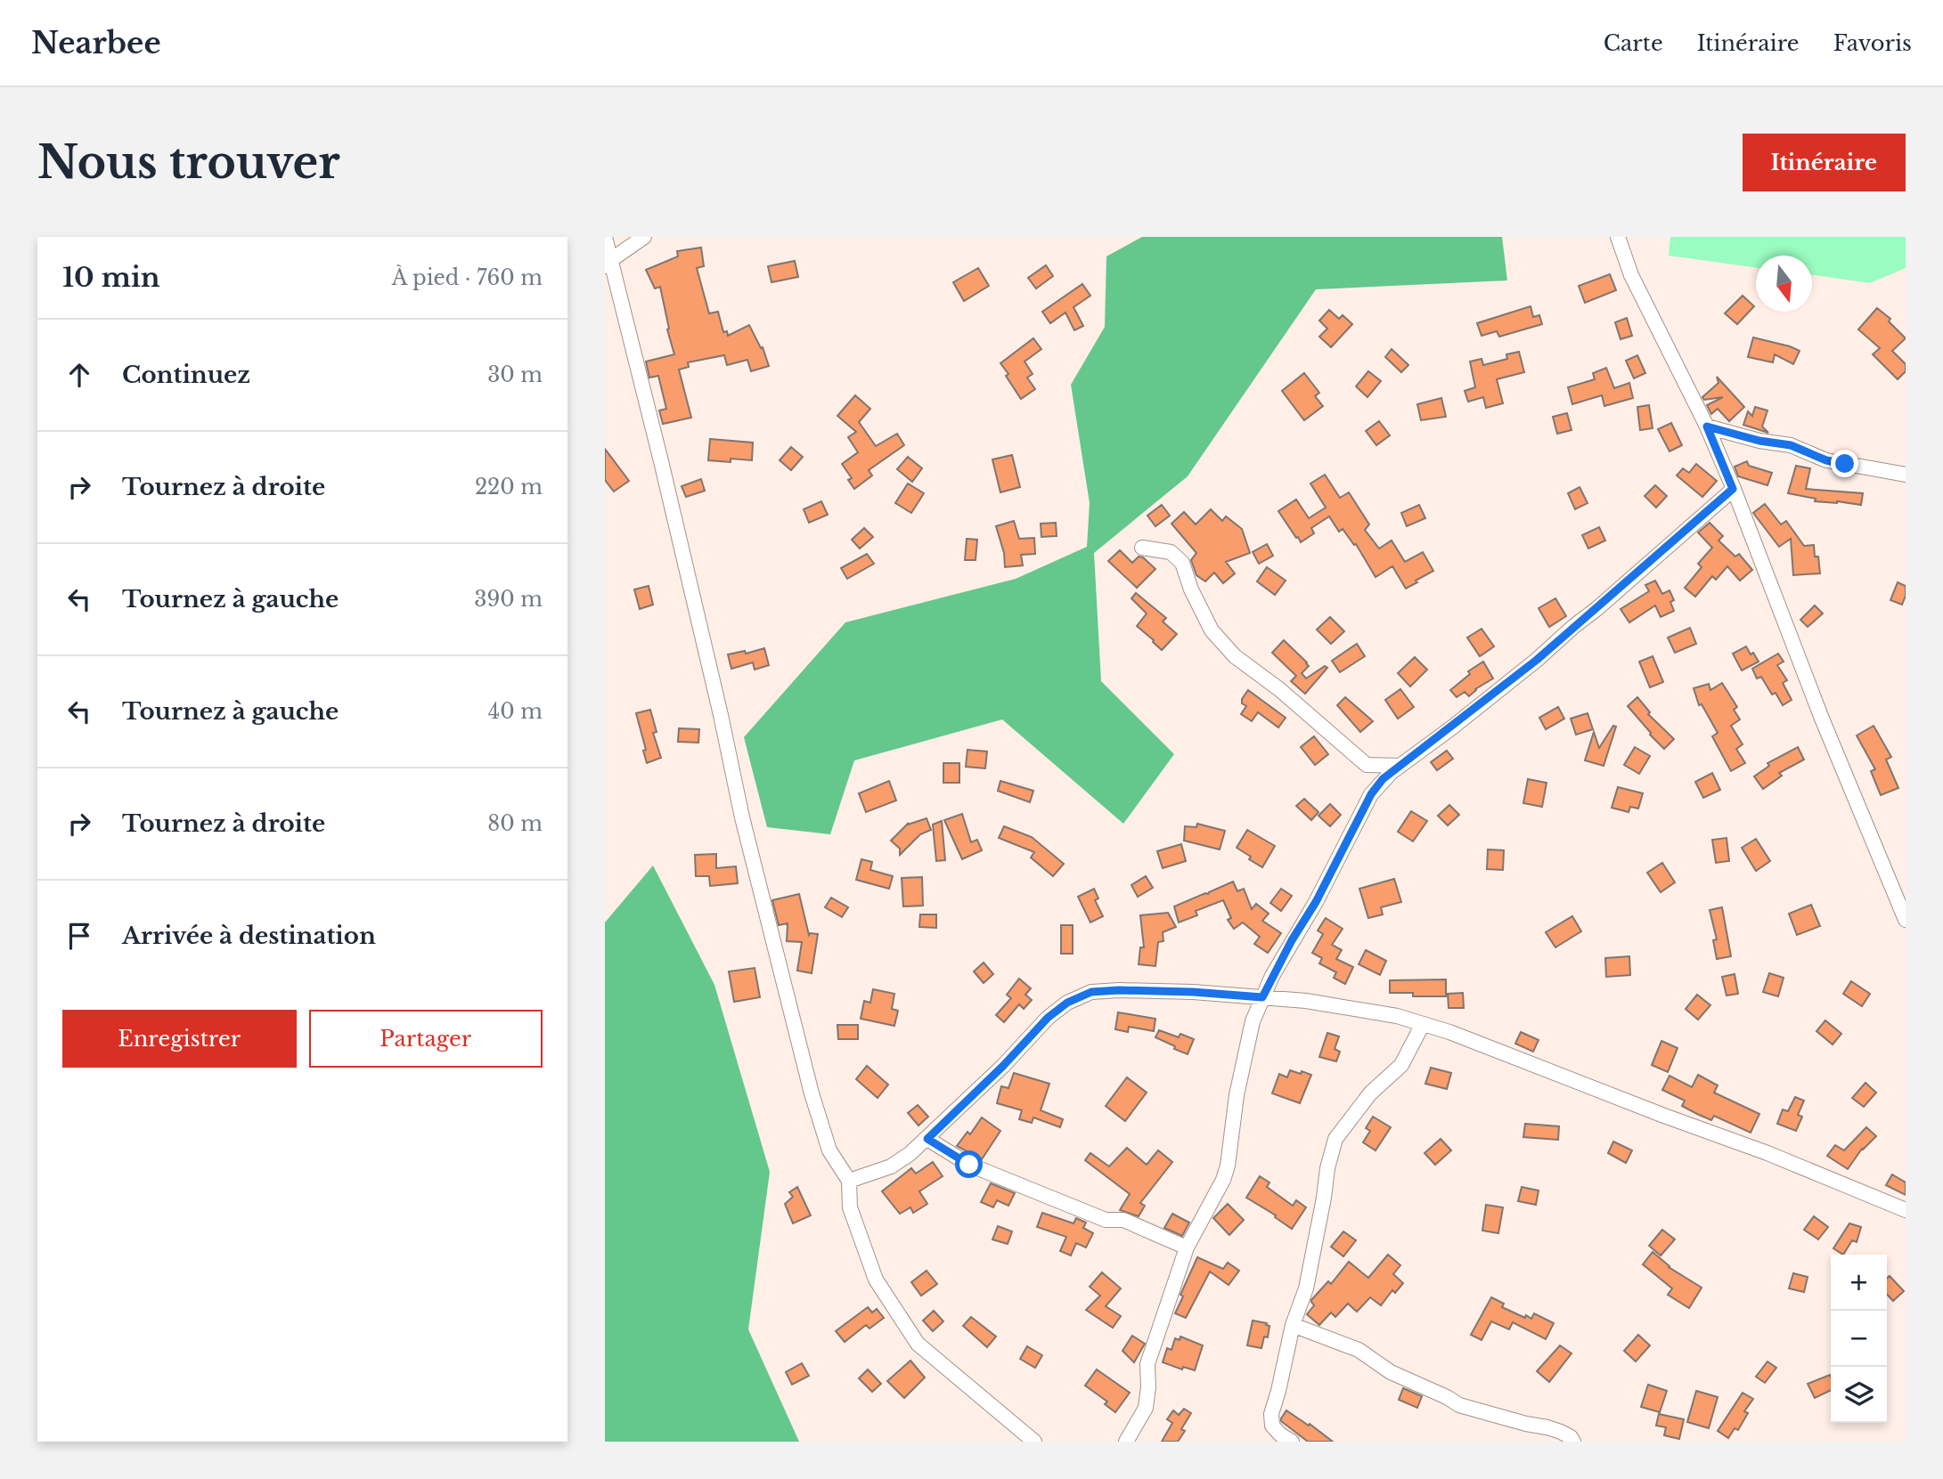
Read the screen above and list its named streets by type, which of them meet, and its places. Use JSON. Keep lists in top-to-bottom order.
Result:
{
  "north": "bottom",
  "page": {
    "header": "Nearbee",
    "nav": ["Carte", "Itinéraire", "Favoris"],
    "buttons": [
      "Itinéraire",
      ["Enregistrer", "Partager"]
    ],
    "title": "Nous trouver",
    "heading": ["10 min", "À pied · 760 m"],
    "list": [
      ["Continuez", "30 m"],
      ["Tournez à droite", "220 m"],
      ["Tournez à gauche", "390 m"],
      ["Tournez à gauche", "40 m"],
      ["Tournez à droite", "80 m"],
      "Arrivée à destination"
    ],
    "map_buttons": ["+", "−"]
  }
}
